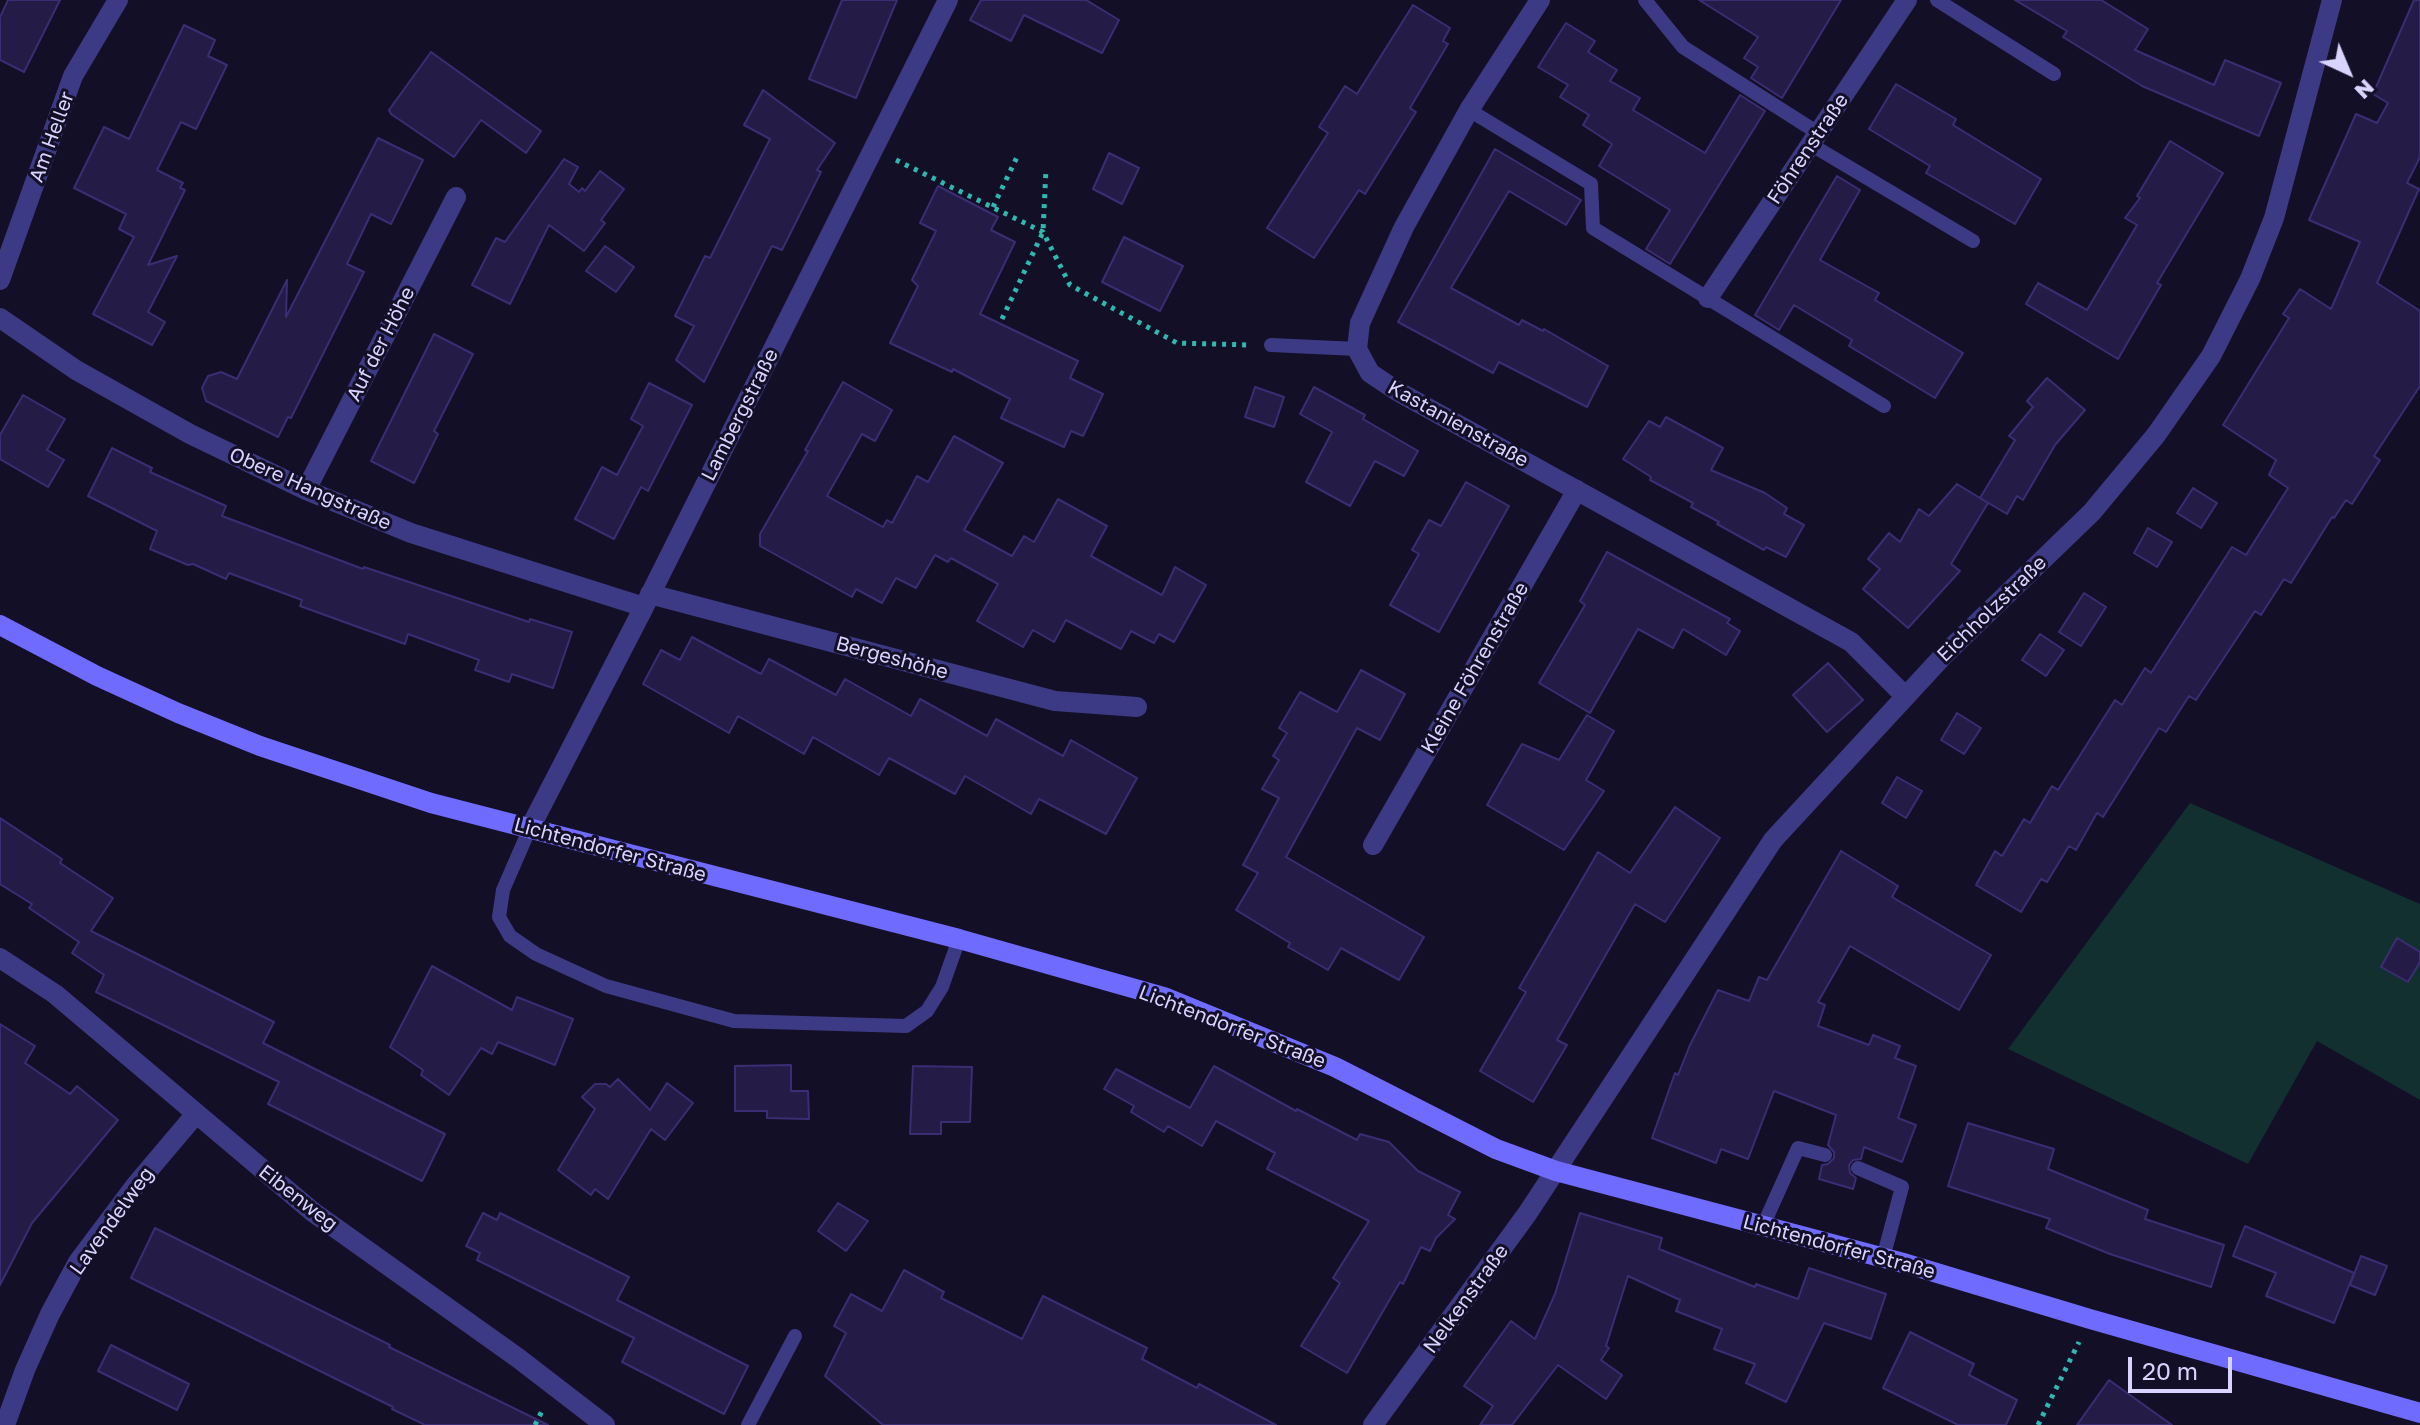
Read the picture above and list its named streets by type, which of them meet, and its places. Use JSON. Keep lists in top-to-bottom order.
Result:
{
  "streets": {
    "main road": ["Lichtendorfer Straße"],
    "street": [
      "Am Heller",
      "Föhrenstraße",
      "Auf der Höhe",
      "Lambergstraße",
      "Kastanienstraße",
      "Obere Hangstraße",
      "Eichholzstraße",
      "Bergeshöhe",
      "Kleine Föhrenstraße",
      "Eibenweg",
      "Lavendelweg",
      "Nelkenstraße"
    ]
  },
  "crossings": [
    ["Auf der Höhe", "Obere Hangstraße"],
    ["Lambergstraße", "Obere Hangstraße"],
    ["Lambergstraße", "Bergeshöhe"],
    ["Lambergstraße", "Lichtendorfer Straße"],
    ["Kastanienstraße", "Eichholzstraße"],
    ["Kastanienstraße", "Kleine Föhrenstraße"],
    ["Obere Hangstraße", "Bergeshöhe"],
    ["Eichholzstraße", "Lichtendorfer Straße"],
    ["Eichholzstraße", "Nelkenstraße"],
    ["Lichtendorfer Straße", "Nelkenstraße"],
    ["Eibenweg", "Lavendelweg"]
  ],
  "scale_bar": "20 m",
  "north": "bottom right"
}
